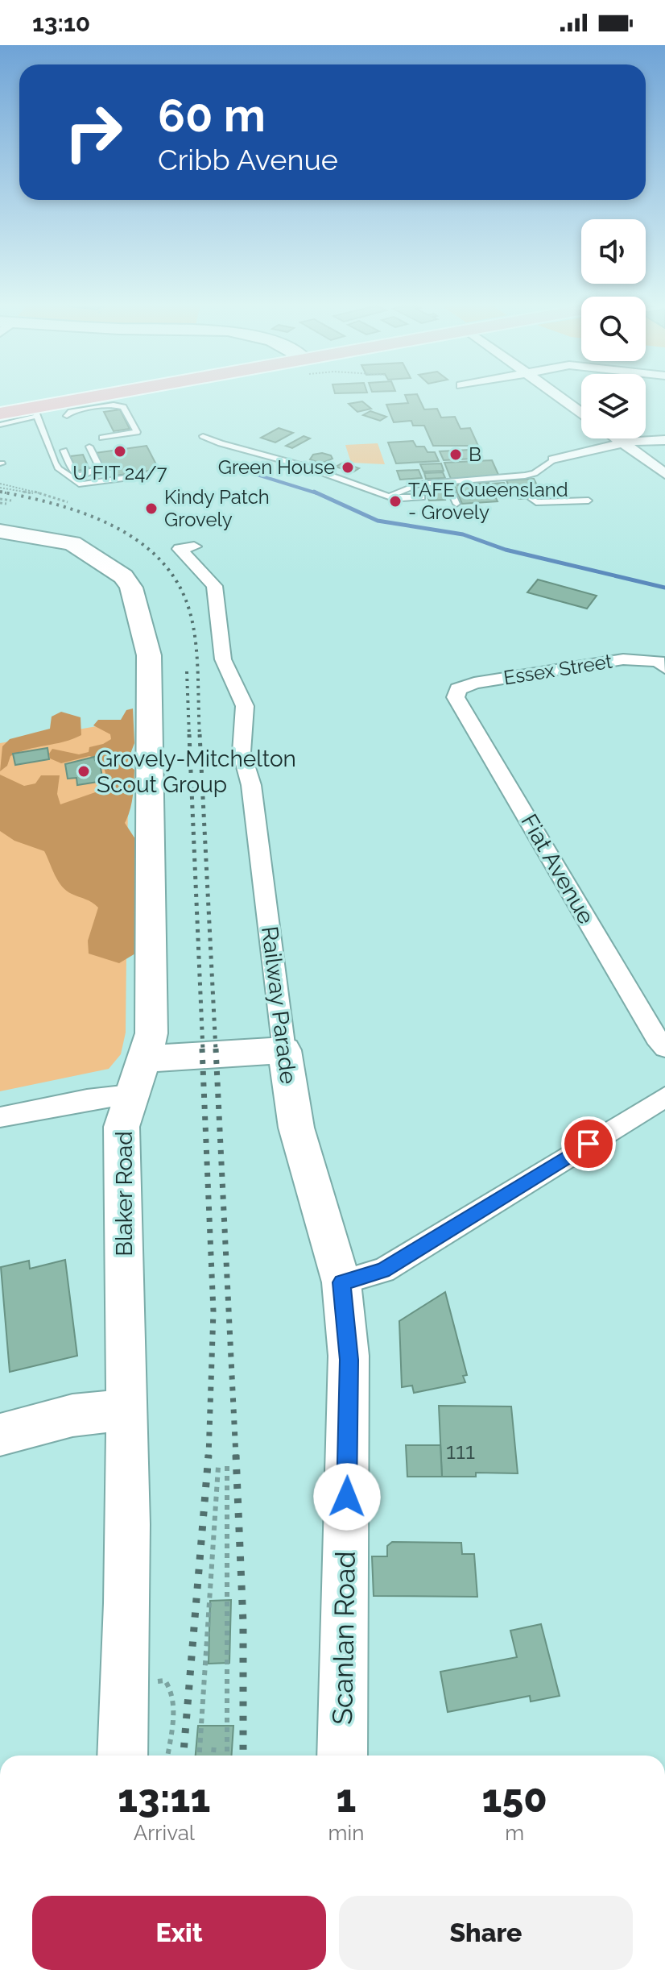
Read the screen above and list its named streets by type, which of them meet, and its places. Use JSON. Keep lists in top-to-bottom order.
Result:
{
  "streets": {
    "street": [
      "Essex Street",
      "Fiat Avenue",
      "Railway Parade",
      "Blaker Road",
      "Scanlan Road"
    ]
  },
  "crossings": [
    ["Essex Street", "Fiat Avenue"],
    ["Railway Parade", "Scanlan Road"]
  ],
  "places": [
    "U FIT 24/7",
    "B",
    "Green House",
    "TAFE Queensland - Grovely",
    "Kindy Patch Grovely",
    "Grovely-Mitchelton Scout Group"
  ],
  "house_numbers": ["111"],
  "page": {
    "status": "13:10",
    "turn": ["60 m", "Cribb Avenue"],
    "eta": [
      "13:11",
      "Arrival",
      "1",
      "min",
      "150",
      "m"
    ],
    "buttons": ["Exit", "Share"]
  }
}
